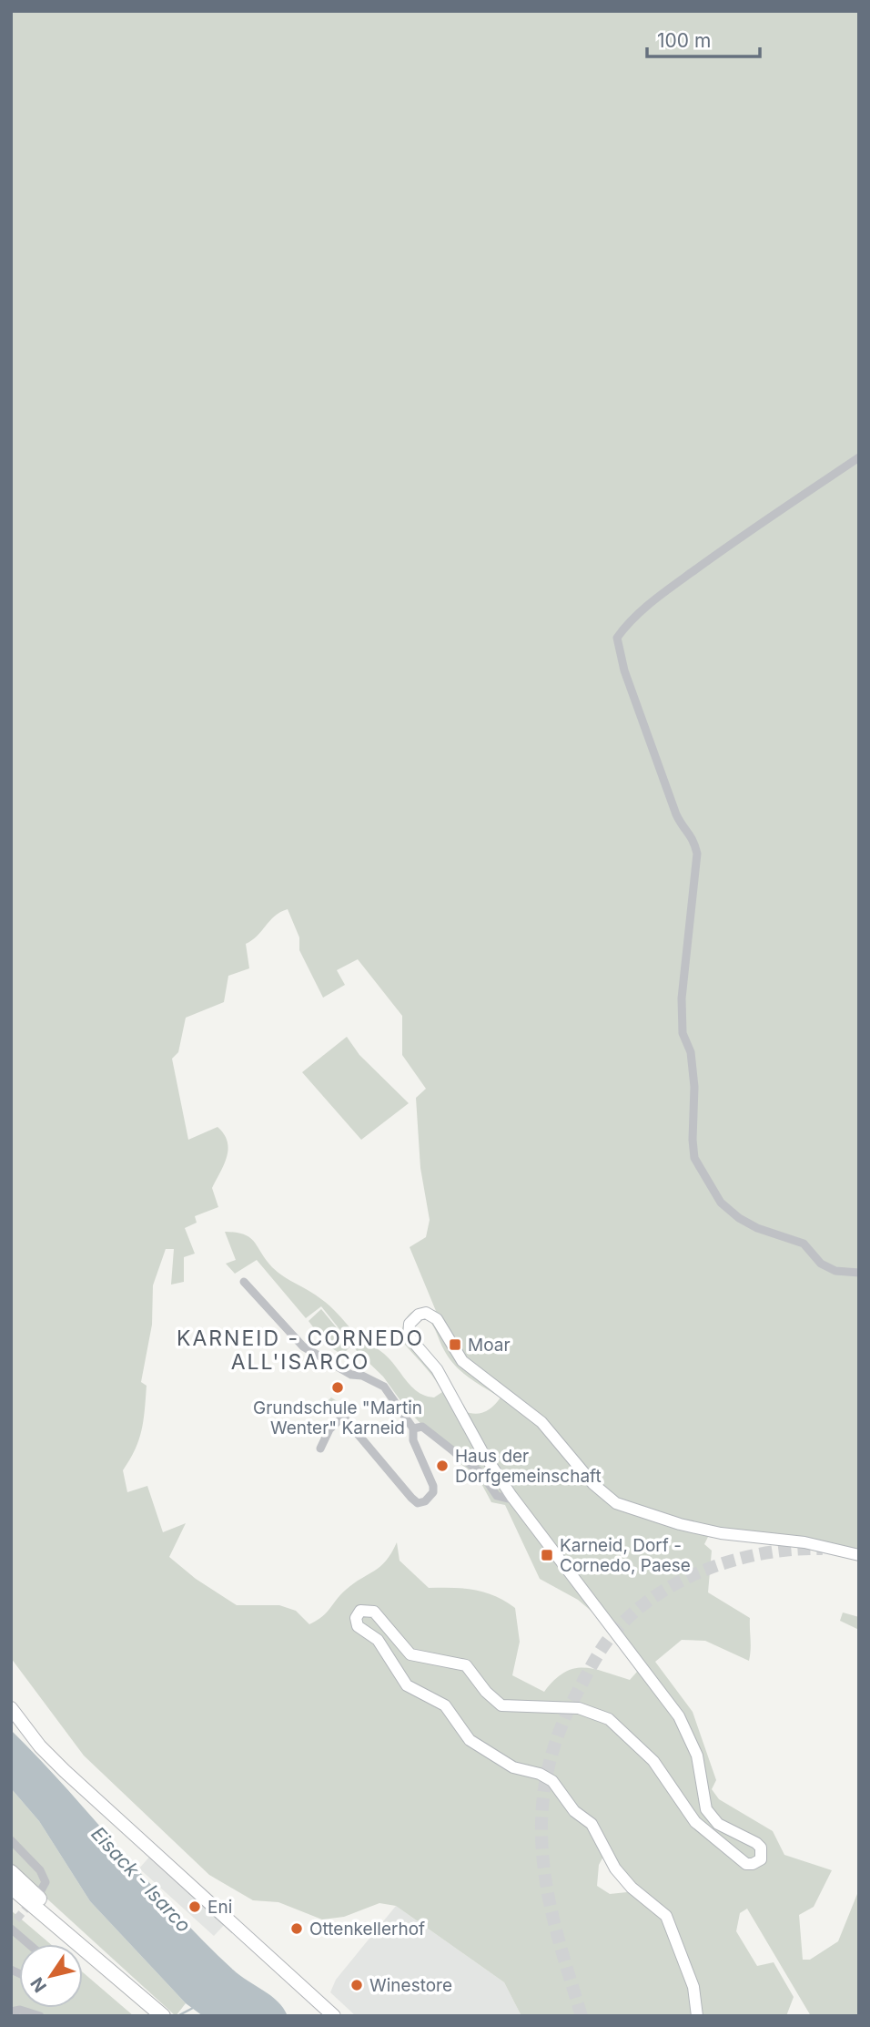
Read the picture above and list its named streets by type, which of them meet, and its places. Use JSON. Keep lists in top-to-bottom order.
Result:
{
  "districts": ["KARNEID - CORNEDO ALL'ISARCO"],
  "water": ["Eisack - Isarco"],
  "places": {
    "transit": ["Moar", "Karneid, Dorf - Cornedo, Paese"],
    "other": [
      "Grundschule \"Martin Wenter\" Karneid",
      "Haus der Dorfgemeinschaft",
      "Eni",
      "Ottenkellerhof",
      "Winestore"
    ]
  },
  "scale_bar": "100 m",
  "north": "bottom left"
}
